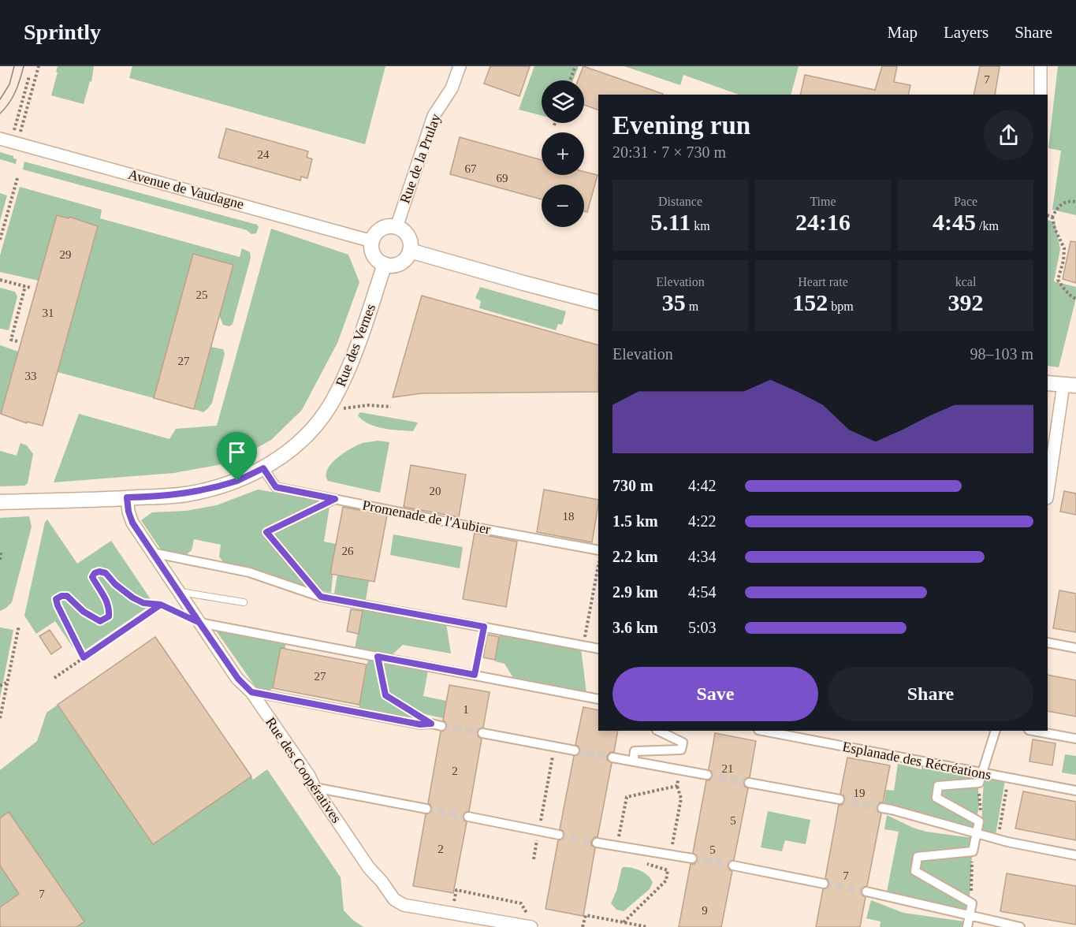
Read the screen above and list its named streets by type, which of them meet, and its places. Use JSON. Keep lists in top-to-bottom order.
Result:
{
  "streets": {
    "street": [
      "Rue de la Prulay",
      "Avenue de Vaudagne",
      "Rue des Vernes",
      "Promenade de l'Aubier",
      "Esplanade des Récréations",
      "Rue des Coopératives"
    ]
  },
  "crossings": [
    ["Rue de la Prulay", "Avenue de Vaudagne"],
    ["Rue de la Prulay", "Rue des Vernes"],
    ["Avenue de Vaudagne", "Rue des Vernes"],
    ["Rue des Vernes", "Promenade de l'Aubier"],
    ["Rue des Vernes", "Rue des Coopératives"]
  ],
  "house_numbers": [
    "7",
    "24",
    "67",
    "69",
    "29",
    "25",
    "31",
    "27",
    "33",
    "20",
    "18",
    "26",
    "27",
    "1",
    "21",
    "2",
    "19",
    "5",
    "2",
    "5",
    "7",
    "7",
    "9"
  ],
  "page": {
    "header": "Sprintly",
    "nav": ["Map", "Layers", "Share"],
    "map_buttons": ["+", "−"],
    "heading": ["Evening run", "20:31 · 7 × 730 m"],
    "stats": [
      ["Distance", "5.11 km"],
      ["Time", "24:16"],
      ["Pace", "4:45 /km"],
      ["Elevation", "35 m"],
      ["Heart rate", "152 bpm"],
      ["kcal", "392"]
    ],
    "chart": ["Elevation", "98–103 m"],
    "list": [
      {
        "name": "730 m",
        "note": "4:42"
      },
      {
        "name": "1.5 km",
        "note": "4:22"
      },
      {
        "name": "2.2 km",
        "note": "4:34"
      },
      {
        "name": "2.9 km",
        "note": "4:54"
      },
      {
        "name": "3.6 km",
        "note": "5:03"
      }
    ],
    "buttons": ["Save", "Share"]
  }
}
